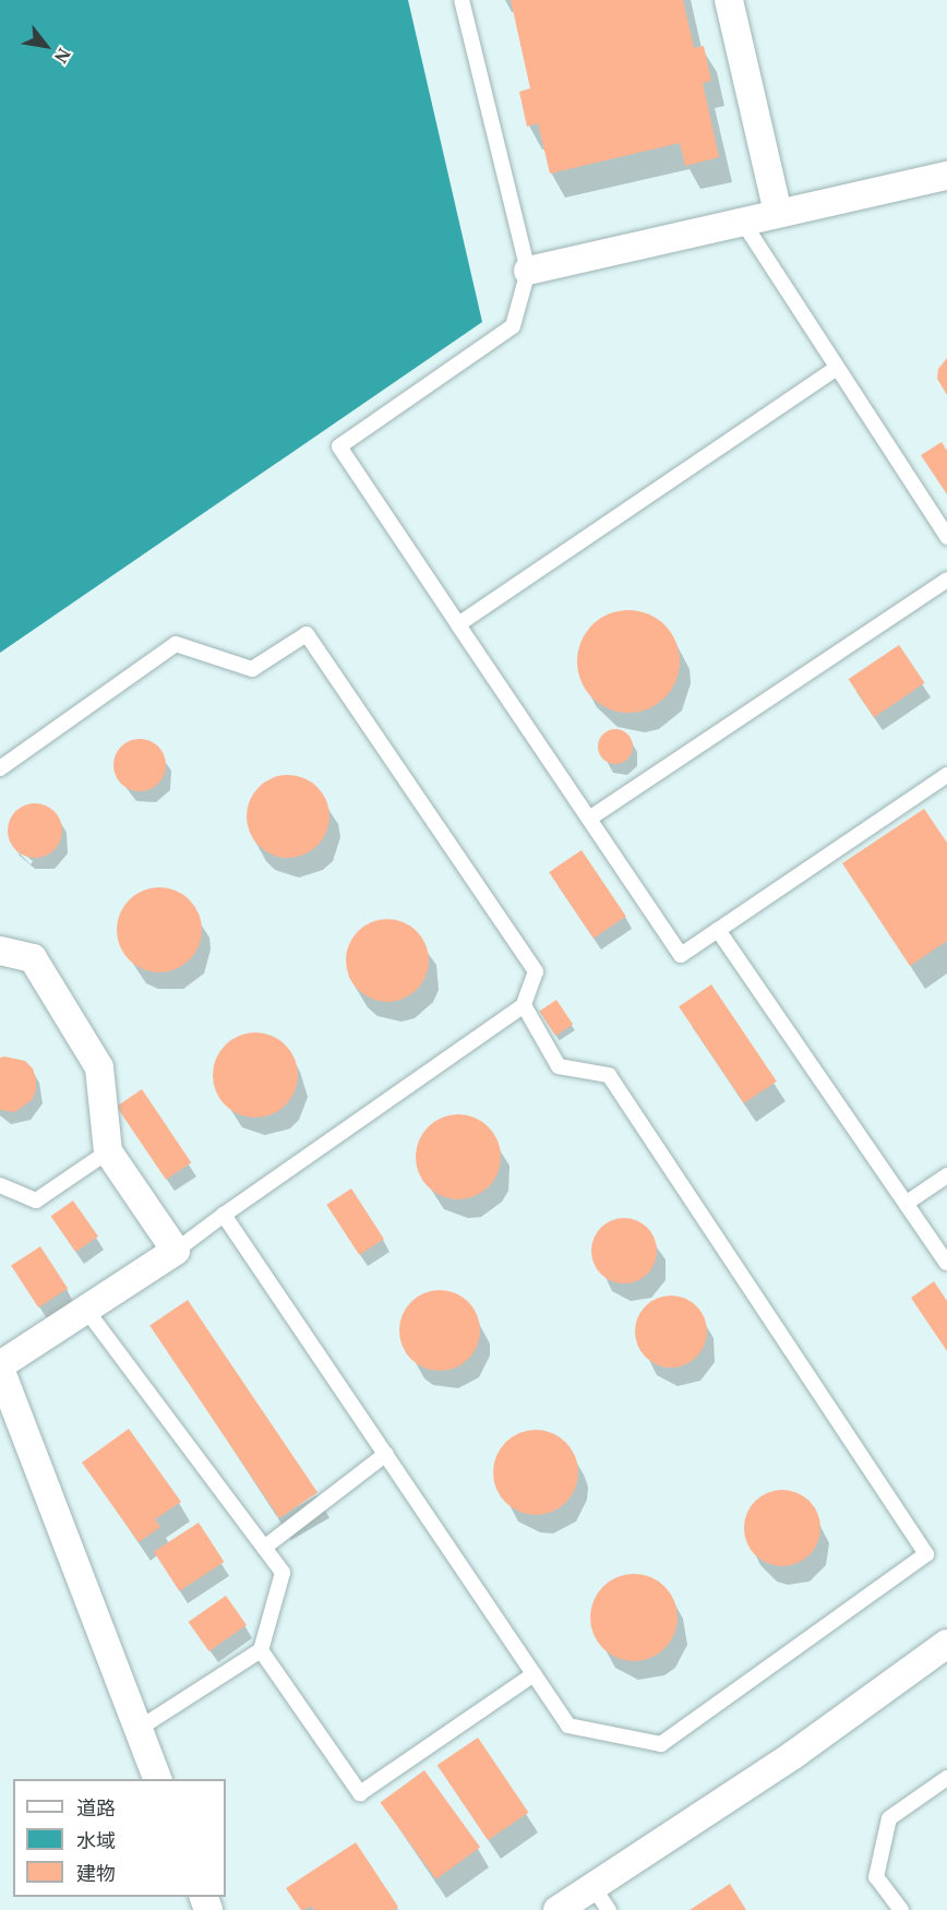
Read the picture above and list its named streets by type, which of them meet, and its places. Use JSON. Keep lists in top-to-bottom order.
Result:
{
  "legend": ["道路", "水域", "建物"],
  "north": "bottom right"
}
